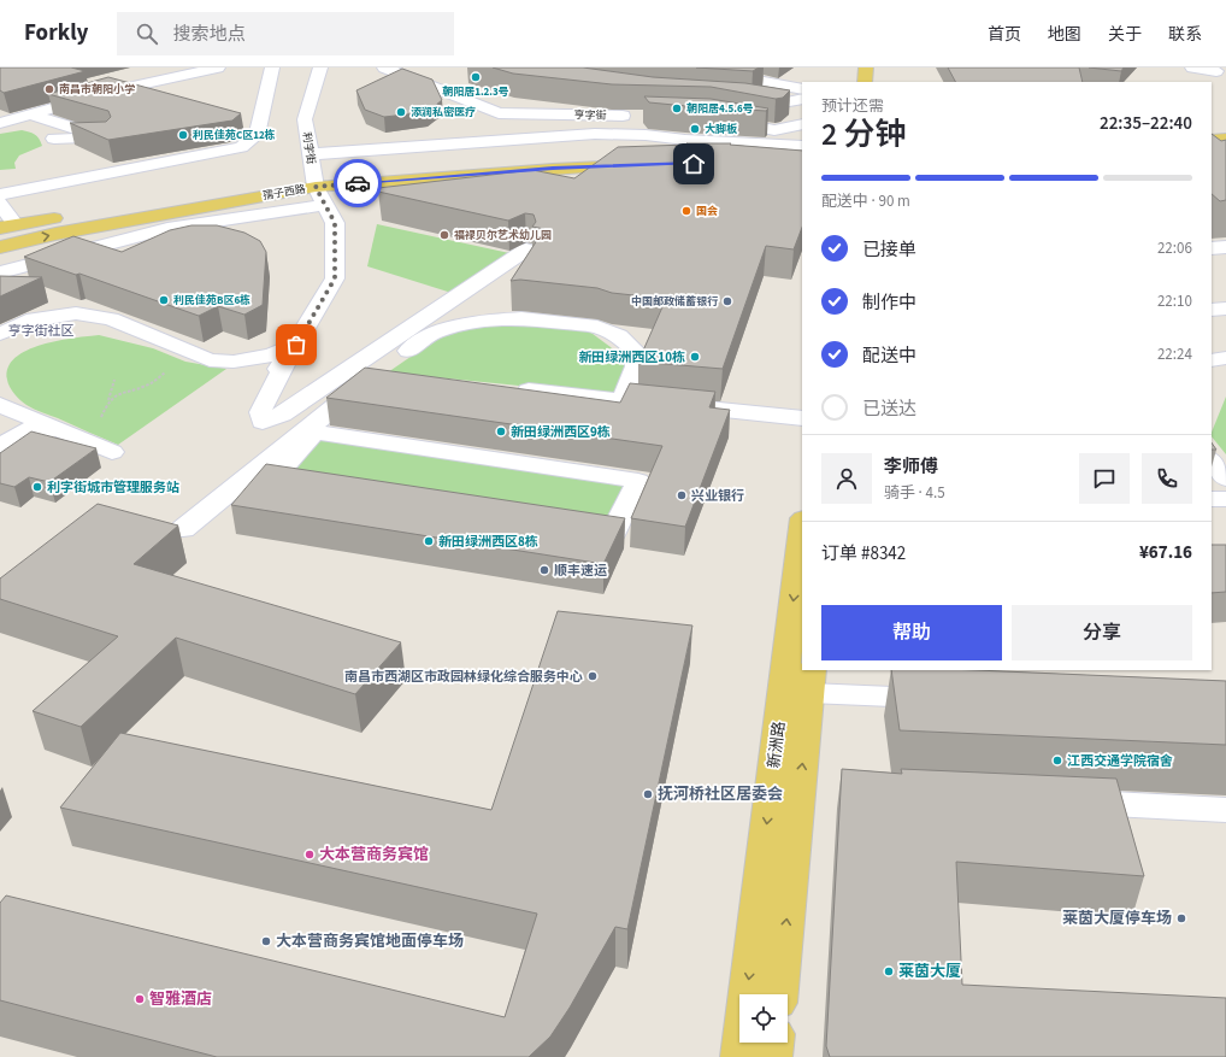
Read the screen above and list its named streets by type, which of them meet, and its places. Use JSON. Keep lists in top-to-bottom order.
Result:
{
  "streets": {
    "main road": ["孺子西路", "新洲路"],
    "street": ["亨字街", "利字街"]
  },
  "crossings": [
    ["利字街", "孺子西路"]
  ],
  "districts": ["亨字街社区"],
  "places": [
    "朝阳居1.2.3号",
    "南昌市朝阳小学",
    "朝阳居4.5.6号",
    "添润私密医疗",
    "大脚板",
    "利民佳苑C区12栋",
    "国会",
    "福禄贝尔艺术幼儿园",
    "利民佳苑B区6栋",
    "中国邮政储蓄银行",
    "新田绿洲西区10栋",
    "新田绿洲西区9栋",
    "利字街城市管理服务站",
    "兴业银行",
    "新田绿洲西区8栋",
    "顺丰速运",
    "南昌市西湖区市政园林绿化综合服务中心",
    "江西交通学院宿舍",
    "抚河桥社区居委会",
    "大本营商务宾馆",
    "莱茵大厦停车场",
    "大本营商务宾馆地面停车场",
    "莱茵大厦",
    "智雅酒店"
  ],
  "page": {
    "header": "Forkly",
    "search": "搜索地点",
    "nav": [
      "首页",
      "地图",
      "关于",
      "联系"
    ],
    "heading": ["2 分钟", "预计还需", "22:35–22:40"],
    "panel": [
      "李师傅",
      "骑手 · 4.5",
      "订单 #8342",
      "¥67.16"
    ],
    "bar": "配送中 · 90 m",
    "list": [
      ["已接单", "22:06"],
      ["制作中", "22:10"],
      ["配送中", "22:24"],
      "已送达"
    ],
    "buttons": ["帮助", "分享"]
  }
}
